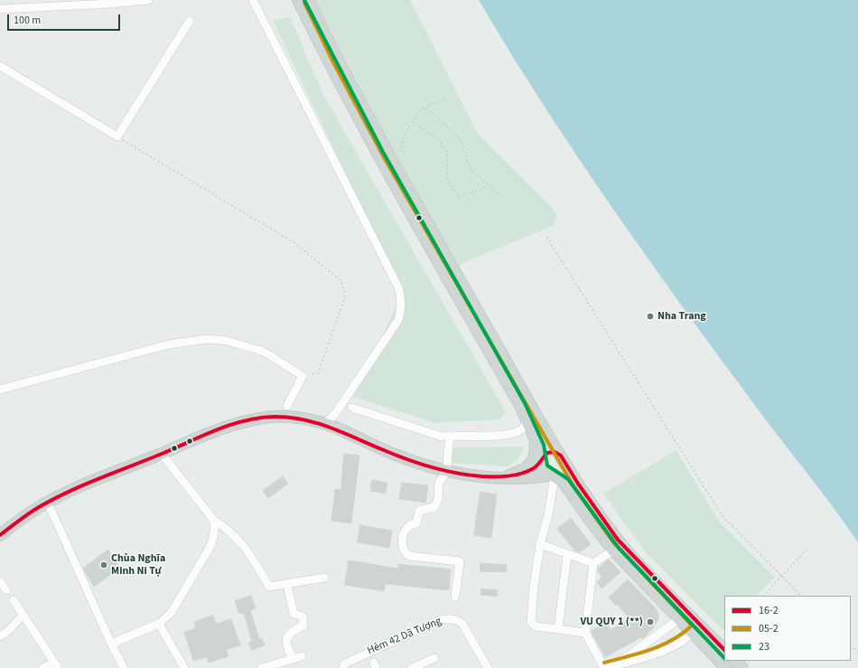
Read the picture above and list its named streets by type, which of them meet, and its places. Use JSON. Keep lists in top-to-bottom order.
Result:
{
  "streets": {
    "street": ["Hẻm 42 Dã Tượng"]
  },
  "places": ["Nha Trang", "Chùa Nghĩa Minh Ni Tự", "VU QUY 1 (**)"],
  "lines": ["transit line 23", "transit line 05-2", "transit line 16-2"],
  "legend": ["16-2", "05-2", "23"],
  "scale_bar": "100 m"
}
